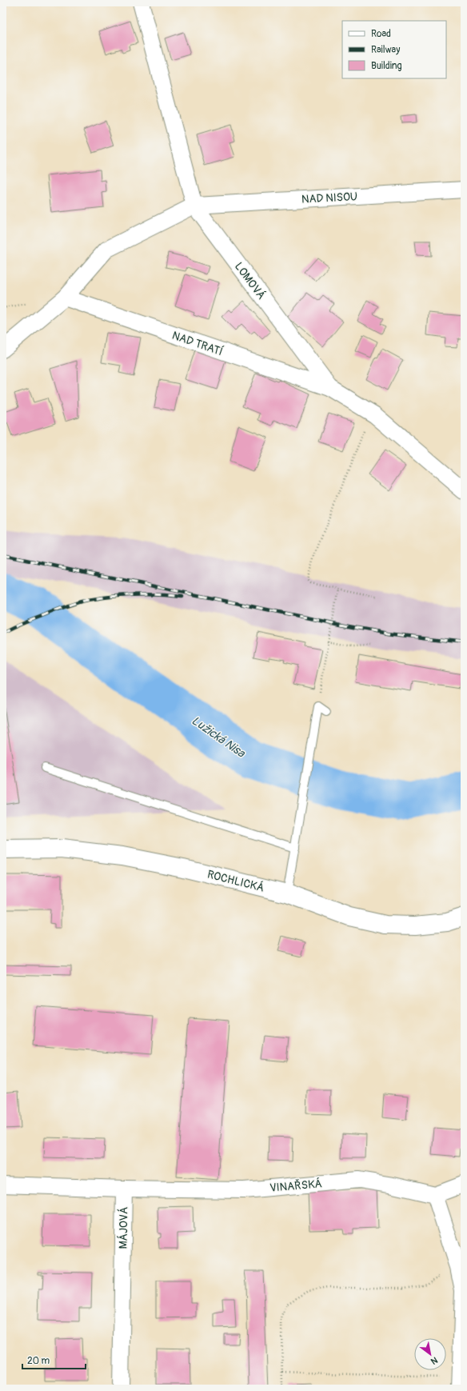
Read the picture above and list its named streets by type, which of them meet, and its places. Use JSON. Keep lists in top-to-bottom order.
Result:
{
  "streets": {
    "street": [
      "NAD NISOU",
      "LOMOVÁ",
      "NAD TRATÍ",
      "ROCHLICKÁ",
      "VINAŘSKÁ",
      "MÁJOVÁ"
    ]
  },
  "crossings": [
    ["NAD NISOU", "LOMOVÁ"],
    ["LOMOVÁ", "NAD TRATÍ"],
    ["VINAŘSKÁ", "MÁJOVÁ"]
  ],
  "water": ["Lužická Nisa"],
  "legend": ["Road", "Railway", "Building"],
  "scale_bar": "20 m",
  "north": "bottom right"
}
